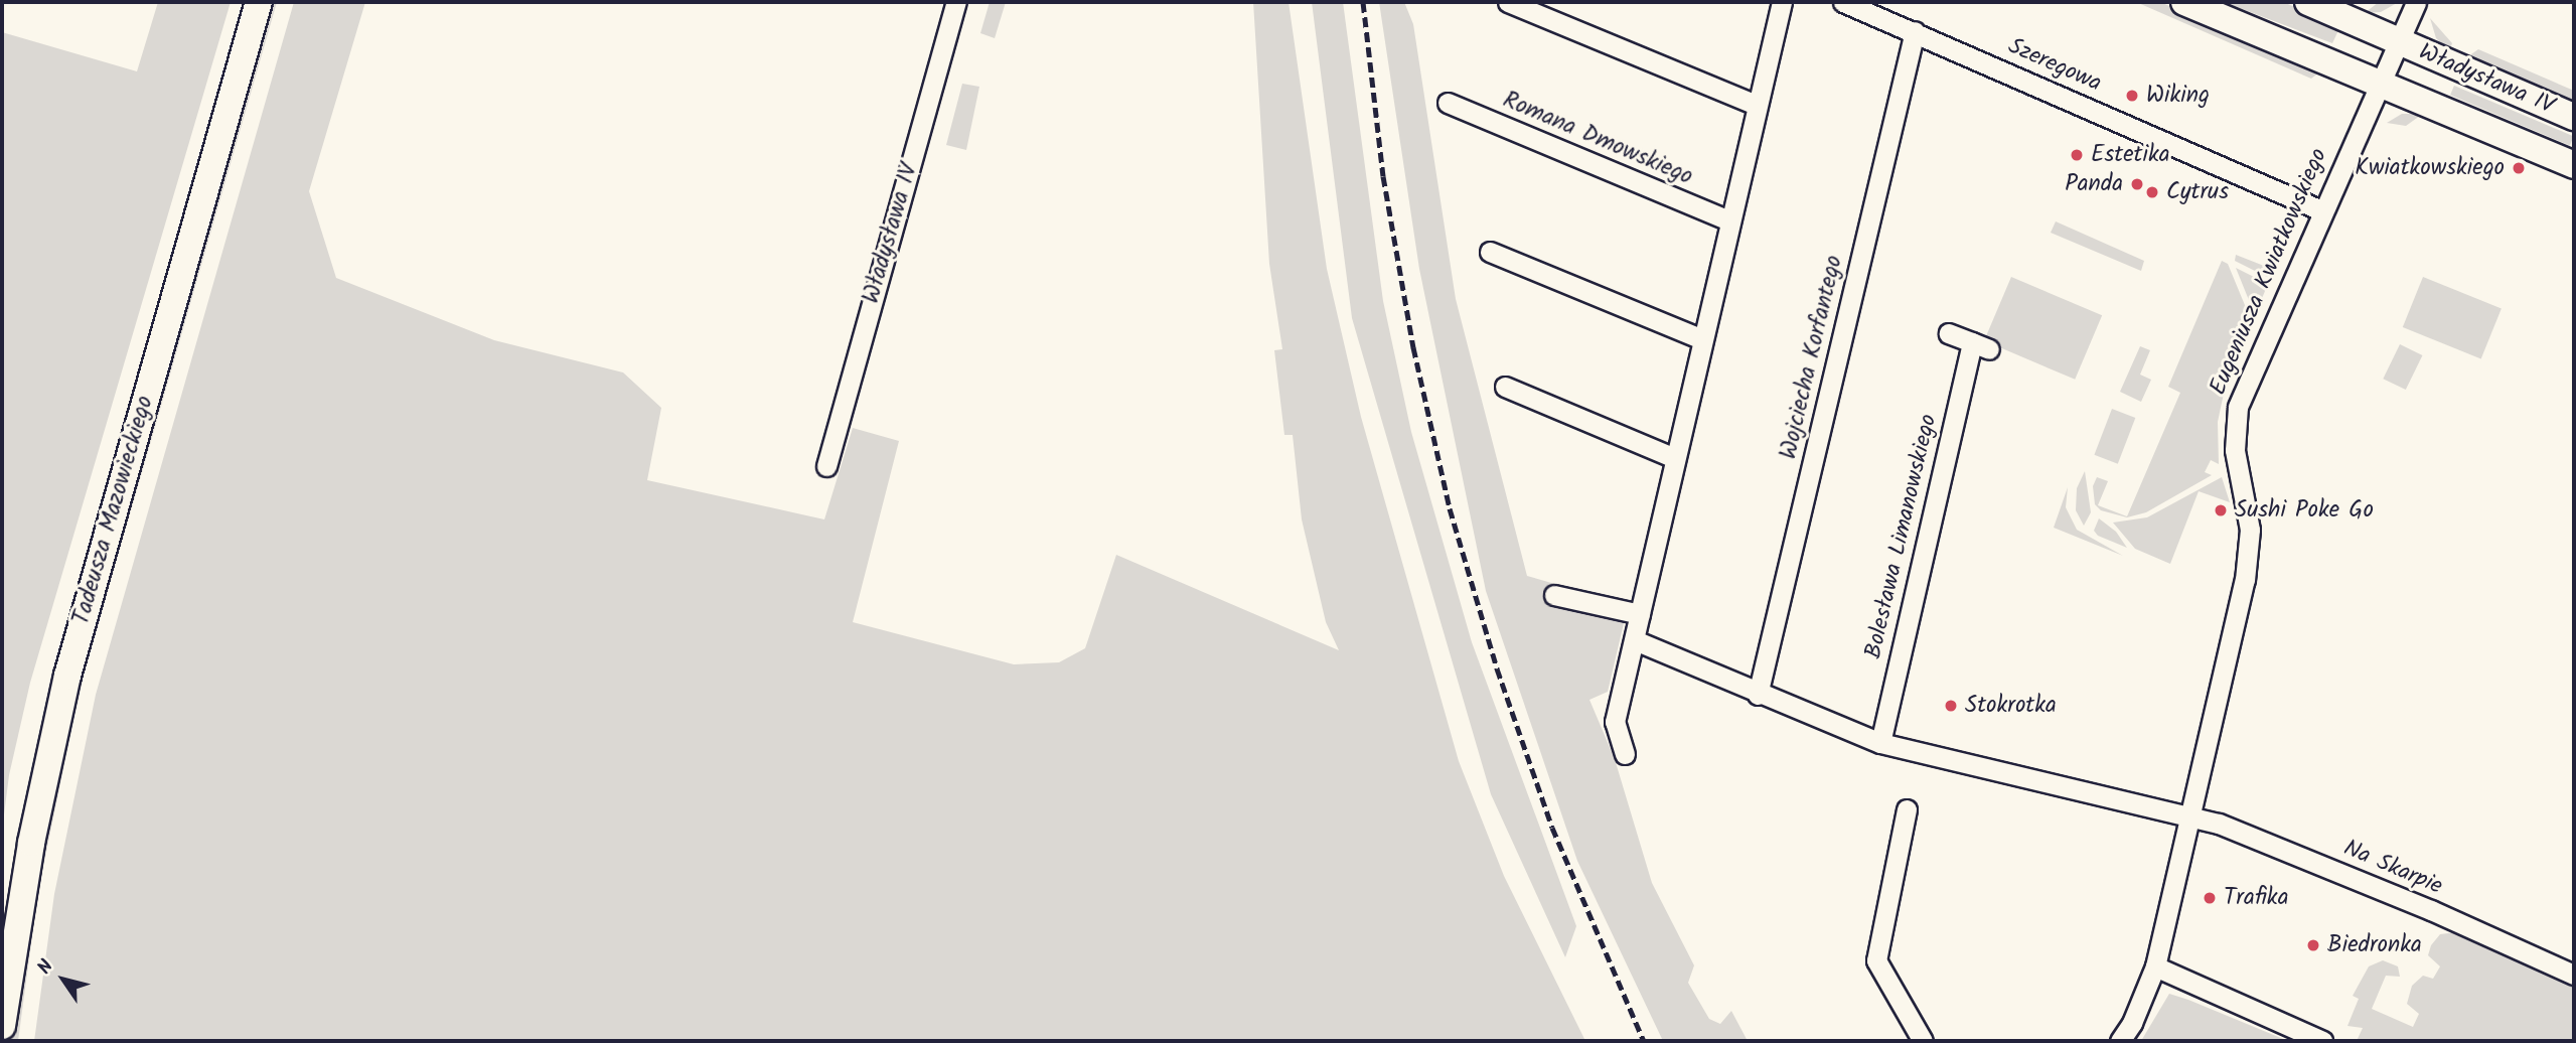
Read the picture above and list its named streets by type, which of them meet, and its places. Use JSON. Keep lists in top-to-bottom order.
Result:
{
  "streets": {
    "main road": ["Władysława IV", "Tadeusza Mazowieckiego"],
    "street": [
      "Szeregowa",
      "Romana Dmowskiego",
      "Eugeniusza Kwiatkowskiego",
      "Wojciecha Korfantego",
      "Bolesława Limanowskiego",
      "Na Skarpie"
    ]
  },
  "crossings": [
    ["Szeregowa", "Eugeniusza Kwiatkowskiego"],
    ["Szeregowa", "Wojciecha Korfantego"],
    ["Władysława IV", "Eugeniusza Kwiatkowskiego"],
    ["Eugeniusza Kwiatkowskiego", "Na Skarpie"]
  ],
  "places": [
    "Wiking",
    "Estetika",
    "Kwiatkowskiego",
    "Panda",
    "Cytrus",
    "Sushi Poke Go",
    "Stokrotka",
    "Trafika",
    "Biedronka"
  ],
  "north": "top left"
}
